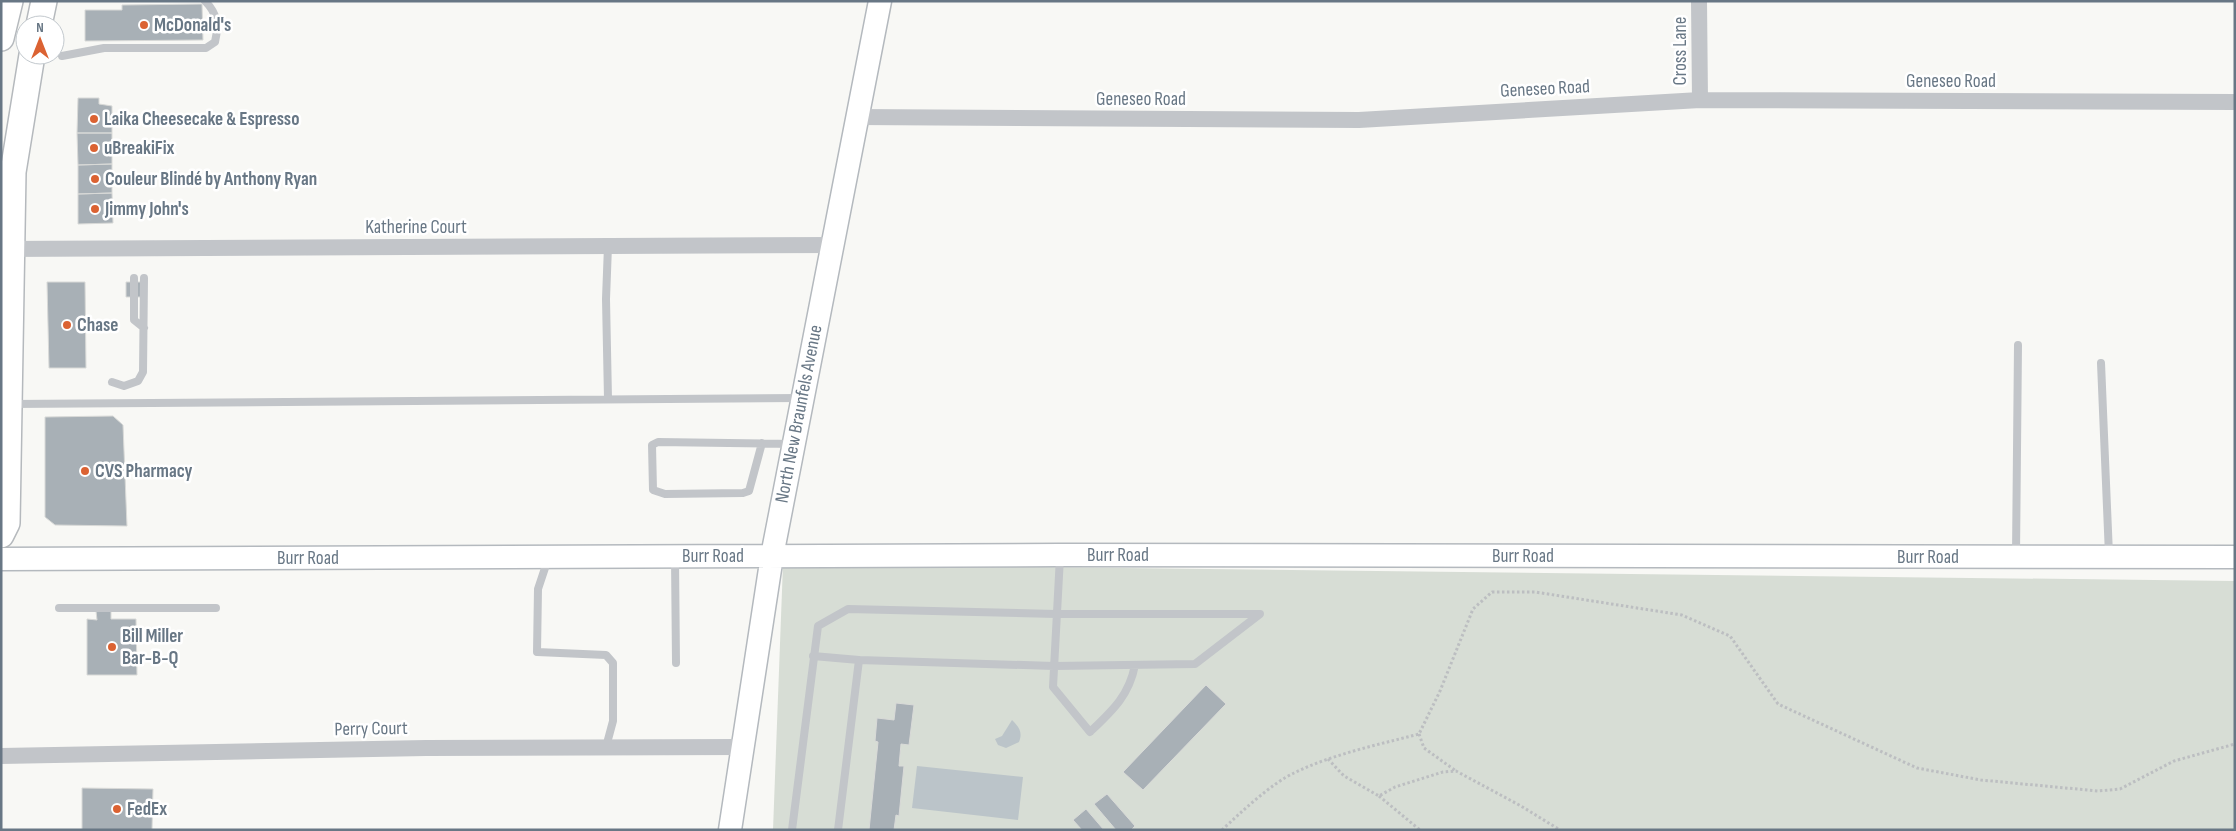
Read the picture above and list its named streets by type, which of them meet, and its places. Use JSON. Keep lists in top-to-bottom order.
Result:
{
  "streets": {
    "street": [
      "Cross Lane",
      "Geneseo Road",
      "Katherine Court",
      "North New Braunfels Avenue",
      "Burr Road",
      "Perry Court"
    ]
  },
  "crossings": [
    ["Cross Lane", "Geneseo Road"],
    ["Geneseo Road", "North New Braunfels Avenue"],
    ["Katherine Court", "North New Braunfels Avenue"],
    ["North New Braunfels Avenue", "Burr Road"],
    ["North New Braunfels Avenue", "Perry Court"]
  ],
  "places": [
    "McDonald's",
    "Laika Cheesecake & Espresso",
    "uBreakiFix",
    "Couleur Blindé by Anthony Ryan",
    "Jimmy John's",
    "Chase",
    "CVS Pharmacy",
    "Bill Miller Bar-B-Q",
    "FedEx"
  ],
  "north": "top"
}
